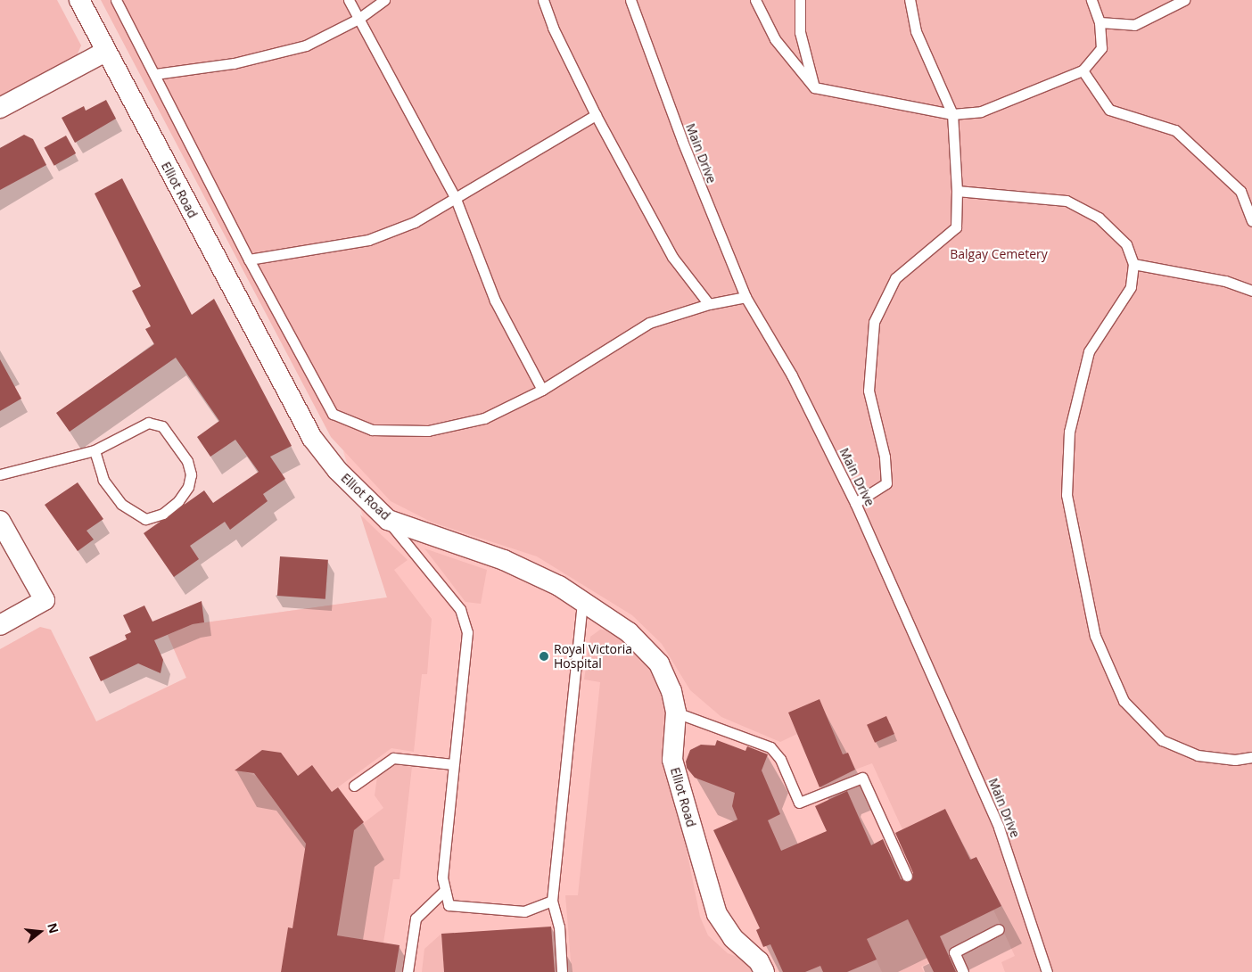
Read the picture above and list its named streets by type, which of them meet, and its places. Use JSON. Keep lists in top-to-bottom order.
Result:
{
  "streets": {
    "street": ["Elliot Road"],
    "lane": ["Main Drive"]
  },
  "parks": ["Balgay Cemetery"],
  "places": ["Royal Victoria Hospital"],
  "north": "right"
}
